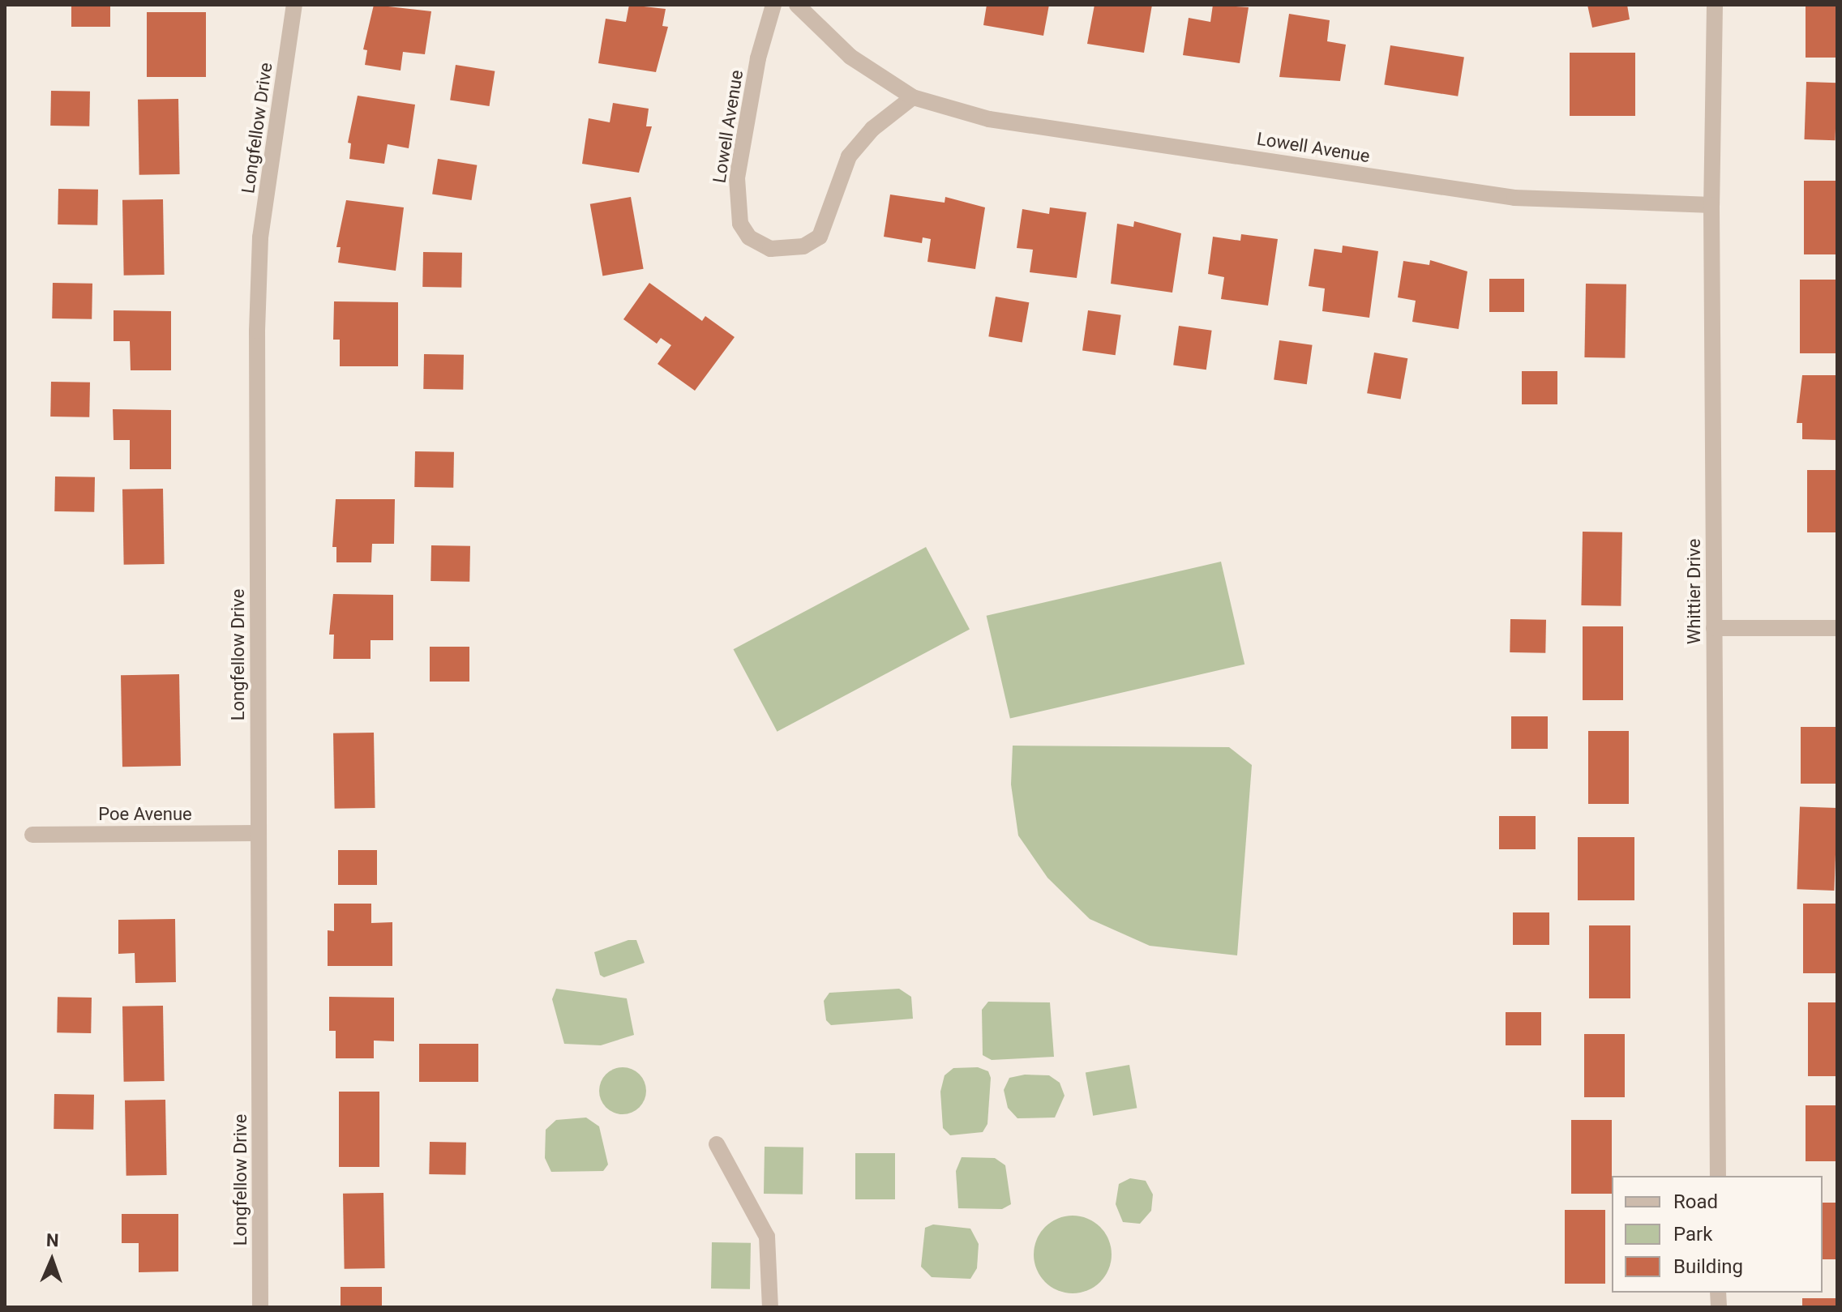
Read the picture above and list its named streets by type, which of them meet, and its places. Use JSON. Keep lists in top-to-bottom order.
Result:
{
  "streets": {
    "street": [
      "Lowell Avenue",
      "Longfellow Drive",
      "Whittier Drive",
      "Poe Avenue"
    ]
  },
  "crossings": [
    ["Lowell Avenue", "Whittier Drive"],
    ["Longfellow Drive", "Poe Avenue"]
  ],
  "legend": ["Road", "Park", "Building"],
  "north": "top"
}
